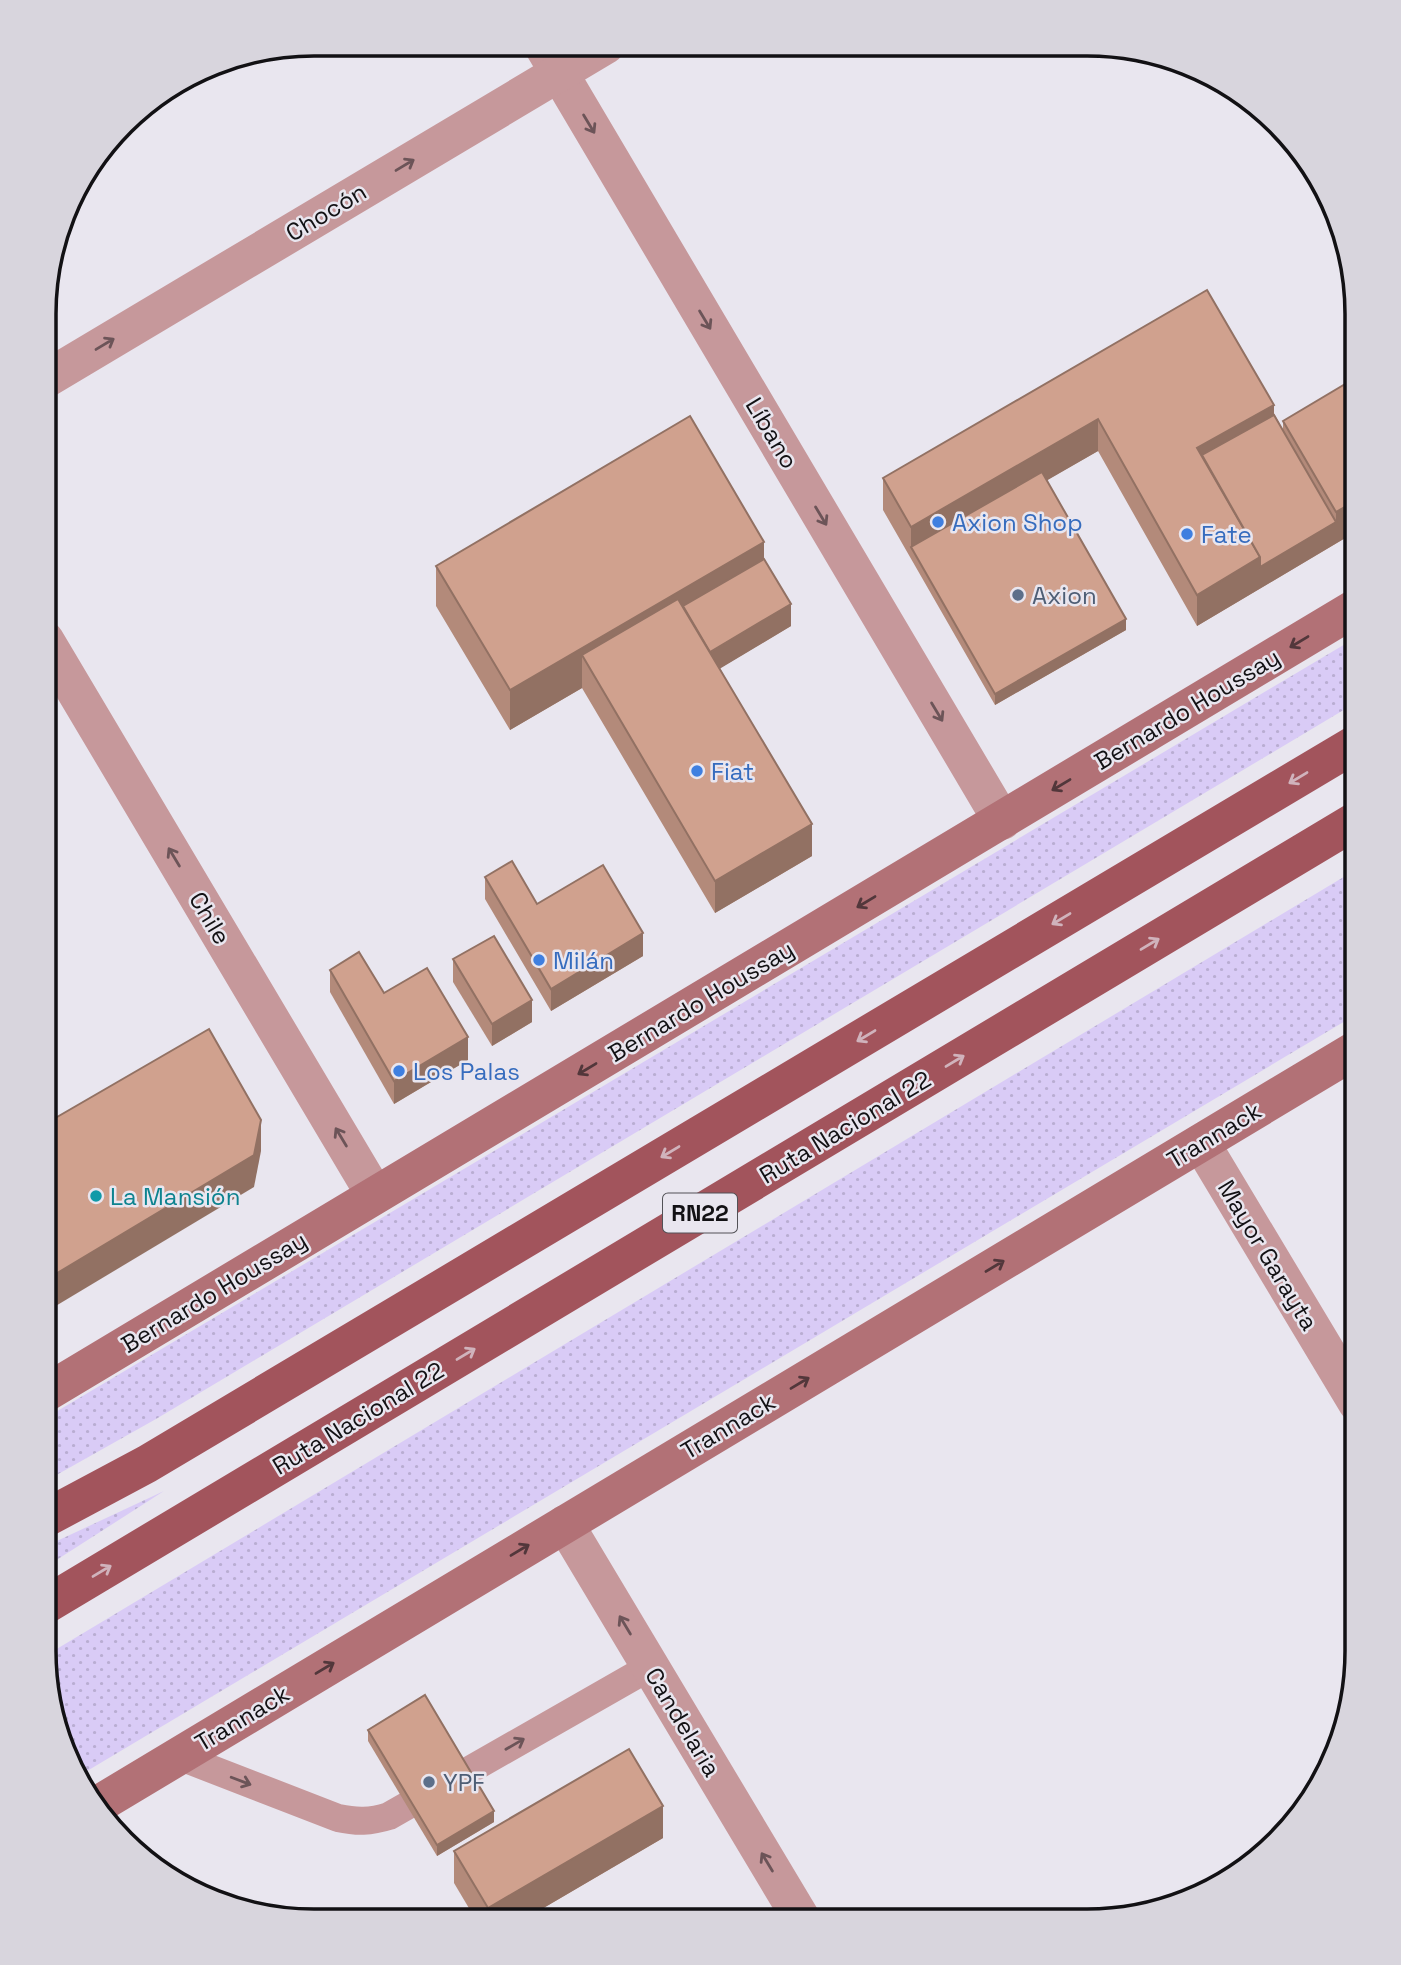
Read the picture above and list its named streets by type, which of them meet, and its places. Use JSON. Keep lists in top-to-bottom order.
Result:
{
  "streets": {
    "main road": ["Ruta Nacional 22", "RN22"],
    "street": [
      "Chocón",
      "Líbano",
      "Bernardo Houssay",
      "Chile",
      "Trannack",
      "Mayor Garayta",
      "Candelaria"
    ]
  },
  "crossings": [
    ["Chocón", "Líbano"],
    ["Líbano", "Bernardo Houssay"],
    ["Bernardo Houssay", "Chile"],
    ["Trannack", "Mayor Garayta"],
    ["Trannack", "Candelaria"]
  ],
  "one_way": [
    "Chocón",
    "Líbano",
    "Bernardo Houssay",
    "Chile",
    "Trannack",
    "Candelaria"
  ],
  "places": [
    "Axion Shop",
    "Fate",
    "Axion",
    "Fiat",
    "Milán",
    "Los Palas",
    "La Mansión",
    "YPF"
  ]
}
